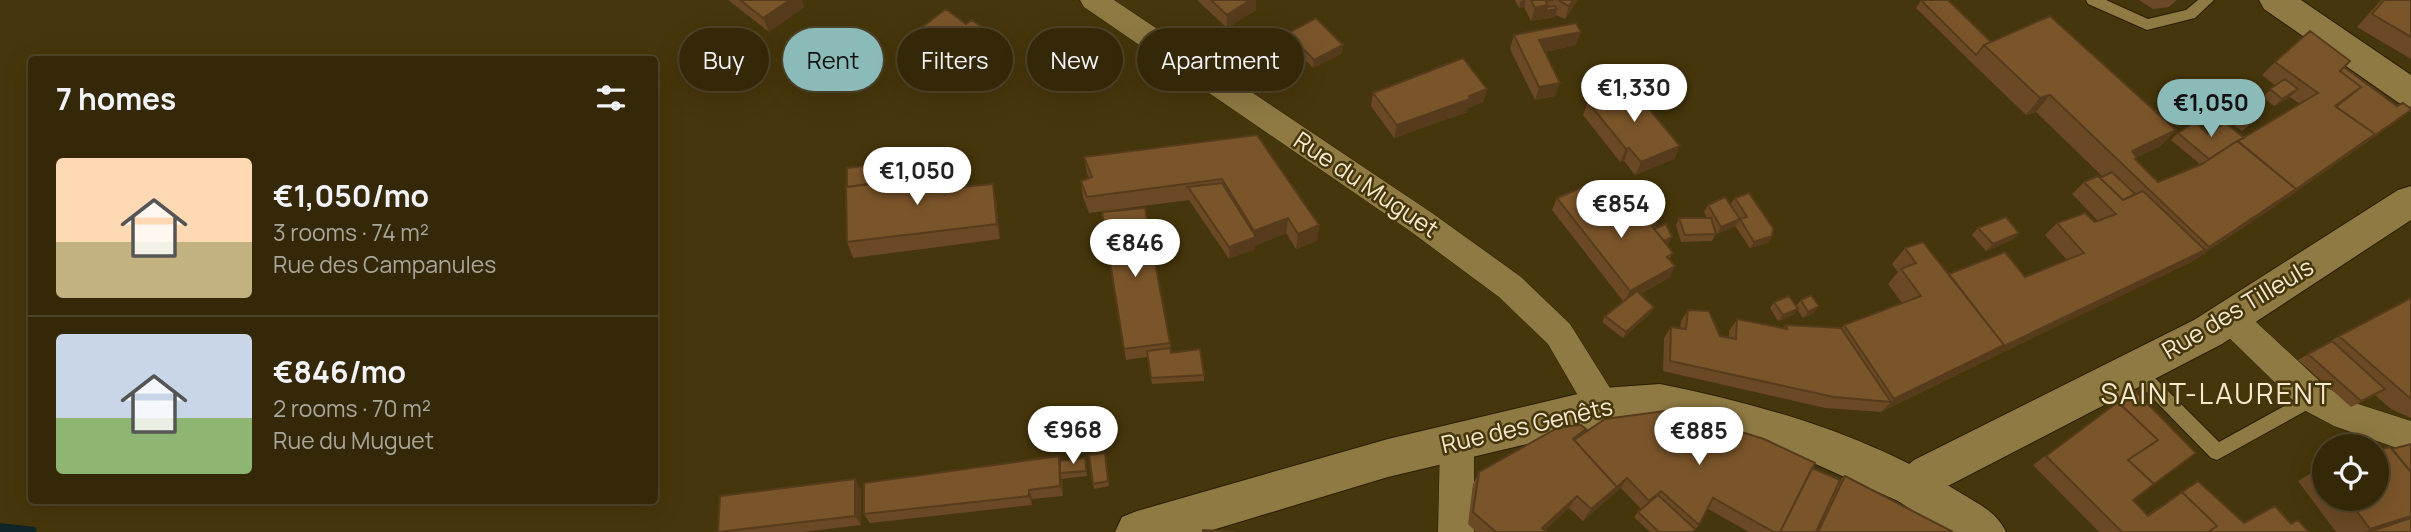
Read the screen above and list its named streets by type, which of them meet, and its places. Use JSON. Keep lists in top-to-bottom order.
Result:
{
  "streets": {
    "main road": ["Rue des Tilleuls", "Rue des Genêts"],
    "street": ["Rue du Muguet"]
  },
  "crossings": [
    ["Rue du Muguet", "Rue des Genêts"],
    ["Rue des Tilleuls", "Rue des Genêts"]
  ],
  "districts": ["SAINT-LAURENT"],
  "page": {
    "chip": [
      "Buy",
      "Rent",
      "Filters",
      "New",
      "Apartment"
    ],
    "heading": "7 homes",
    "price": [
      "€1,330",
      "€1,050",
      "€1,050",
      "€854",
      "€846",
      "€968",
      "€885"
    ],
    "list": [
      {
        "name": "€1,050/mo",
        "note": "3 rooms · 74 m² · Rue des Campanules"
      },
      {
        "name": "€846/mo",
        "note": "2 rooms · 70 m² · Rue du Muguet"
      }
    ]
  }
}
